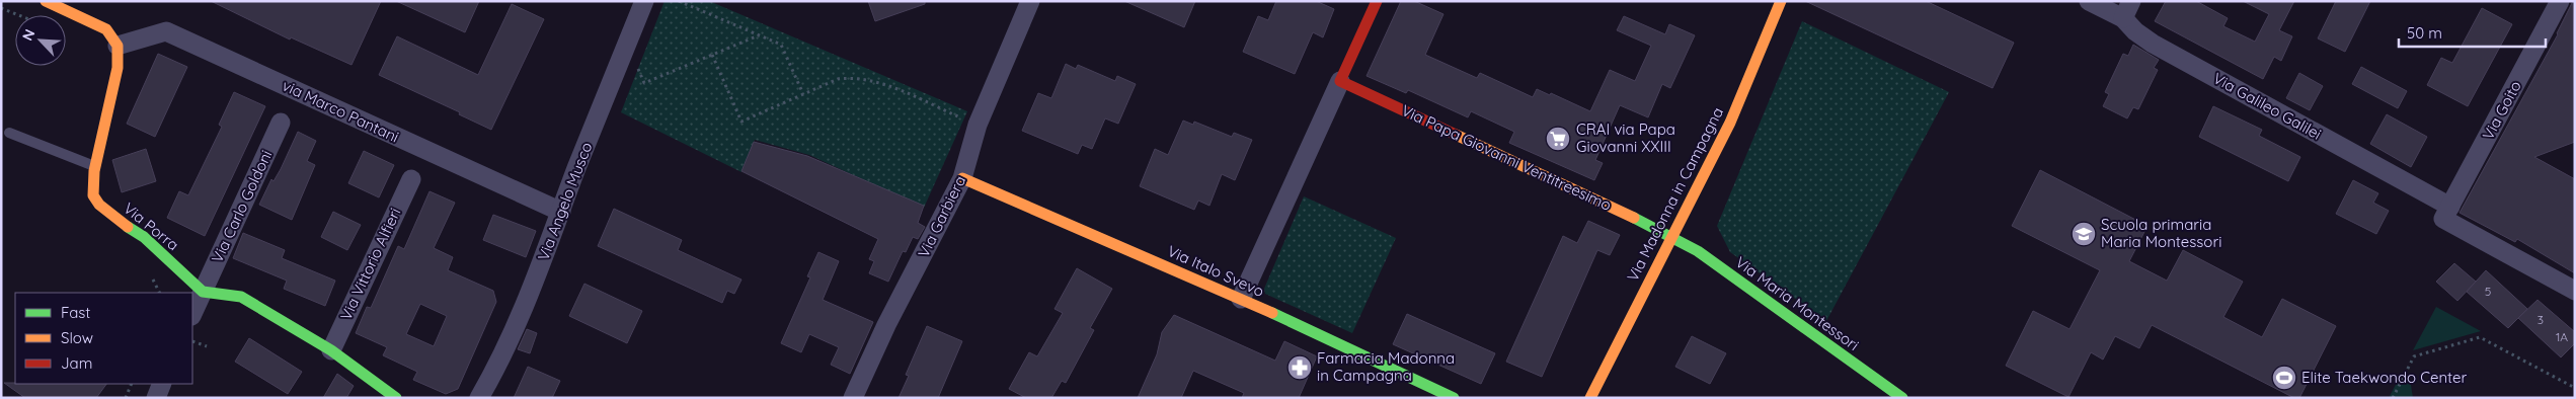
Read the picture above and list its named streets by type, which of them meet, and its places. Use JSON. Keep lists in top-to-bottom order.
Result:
{
  "streets": {
    "street": [
      "Via Galileo Galilei",
      "Via Goito",
      "via Marco Pantani",
      "Via Papa Giovanni Ventitreesimo",
      "Via Madonna in Campagna",
      "Via Angelo Musco",
      "Via Carlo Goldoni",
      "Via Garbiera",
      "Via Porra",
      "Via Vittorio Alfieri",
      "Via Italo Svevo",
      "Via Maria Montessori"
    ]
  },
  "crossings": [
    ["Via Galileo Galilei", "Via Goito"],
    ["via Marco Pantani", "Via Angelo Musco"],
    ["via Marco Pantani", "Via Porra"],
    ["Via Papa Giovanni Ventitreesimo", "Via Madonna in Campagna"],
    ["Via Papa Giovanni Ventitreesimo", "Via Maria Montessori"],
    ["Via Madonna in Campagna", "Via Maria Montessori"],
    ["Via Carlo Goldoni", "Via Porra"],
    ["Via Garbiera", "Via Italo Svevo"]
  ],
  "places": {
    "supermarket": ["CRAI via Papa Giovanni XXIII"],
    "school or university": ["Scuola primaria Maria Montessori"],
    "pharmacy": ["Farmacia Madonna in Campagna"],
    "sports": ["Elite Taekwondo Center"]
  },
  "house_numbers": ["5", "3", "1A"],
  "legend": ["Fast", "Slow", "Jam"],
  "scale_bar": "50 m",
  "north": "top left"
}
